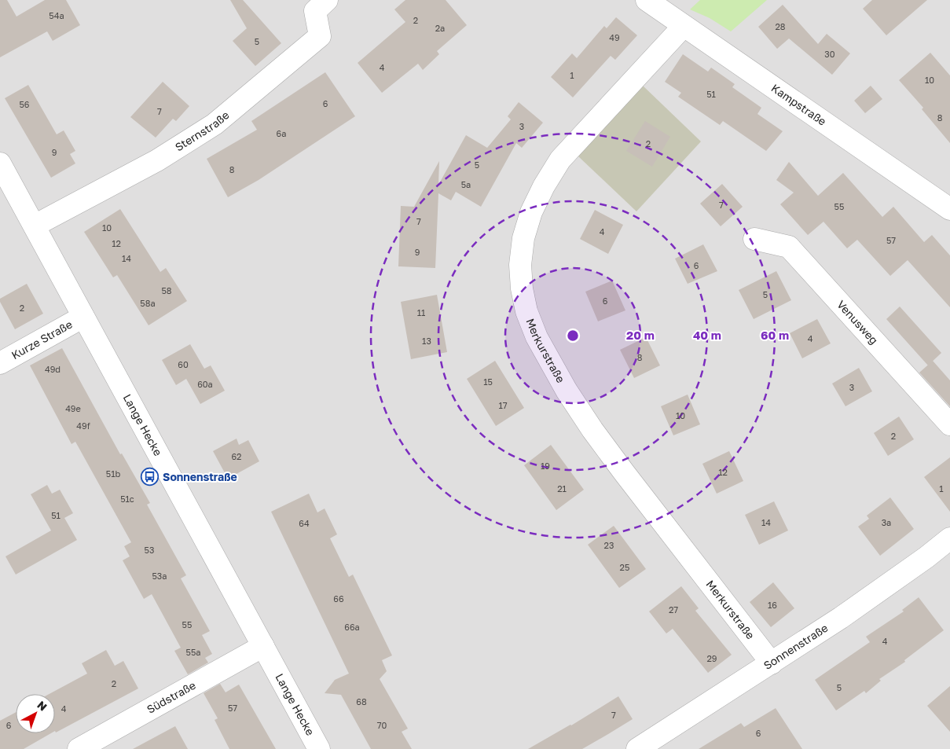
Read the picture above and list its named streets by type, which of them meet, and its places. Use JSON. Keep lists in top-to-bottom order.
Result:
{
  "streets": {
    "street": [
      "Kampstraße",
      "Sternstraße",
      "Venusweg",
      "Kurze Straße",
      "Merkurstraße",
      "Lange Hecke",
      "Sonnenstraße",
      "Südstraße"
    ]
  },
  "crossings": [
    ["Kampstraße", "Merkurstraße"],
    ["Sternstraße", "Lange Hecke"],
    ["Kurze Straße", "Lange Hecke"],
    ["Merkurstraße", "Sonnenstraße"],
    ["Lange Hecke", "Südstraße"]
  ],
  "places": {
    "bus stop": ["Sonnenstraße"]
  },
  "house_numbers": [
    "54a",
    "2",
    "28",
    "2a",
    "49",
    "5",
    "30",
    "4",
    "1",
    "10",
    "51",
    "6",
    "56",
    "7",
    "8",
    "3",
    "6a",
    "2",
    "9",
    "5",
    "8",
    "5a",
    "7",
    "55",
    "7",
    "10",
    "4",
    "57",
    "12",
    "9",
    "14",
    "6",
    "58",
    "5",
    "6",
    "58a",
    "2",
    "11",
    "4",
    "13",
    "8",
    "60",
    "49d",
    "15",
    "60a",
    "3",
    "17",
    "49e",
    "10",
    "49f",
    "2",
    "62",
    "19",
    "12",
    "51b",
    "21",
    "1",
    "51c",
    "51",
    "14",
    "3a",
    "64",
    "23",
    "53",
    "25",
    "53a",
    "66",
    "16",
    "27",
    "55",
    "66a",
    "4",
    "55a",
    "29",
    "2",
    "5",
    "68",
    "57",
    "4",
    "7",
    "6",
    "70",
    "6"
  ],
  "north": "top right",
  "rings": ["20 m", "40 m", "60 m"]
}
